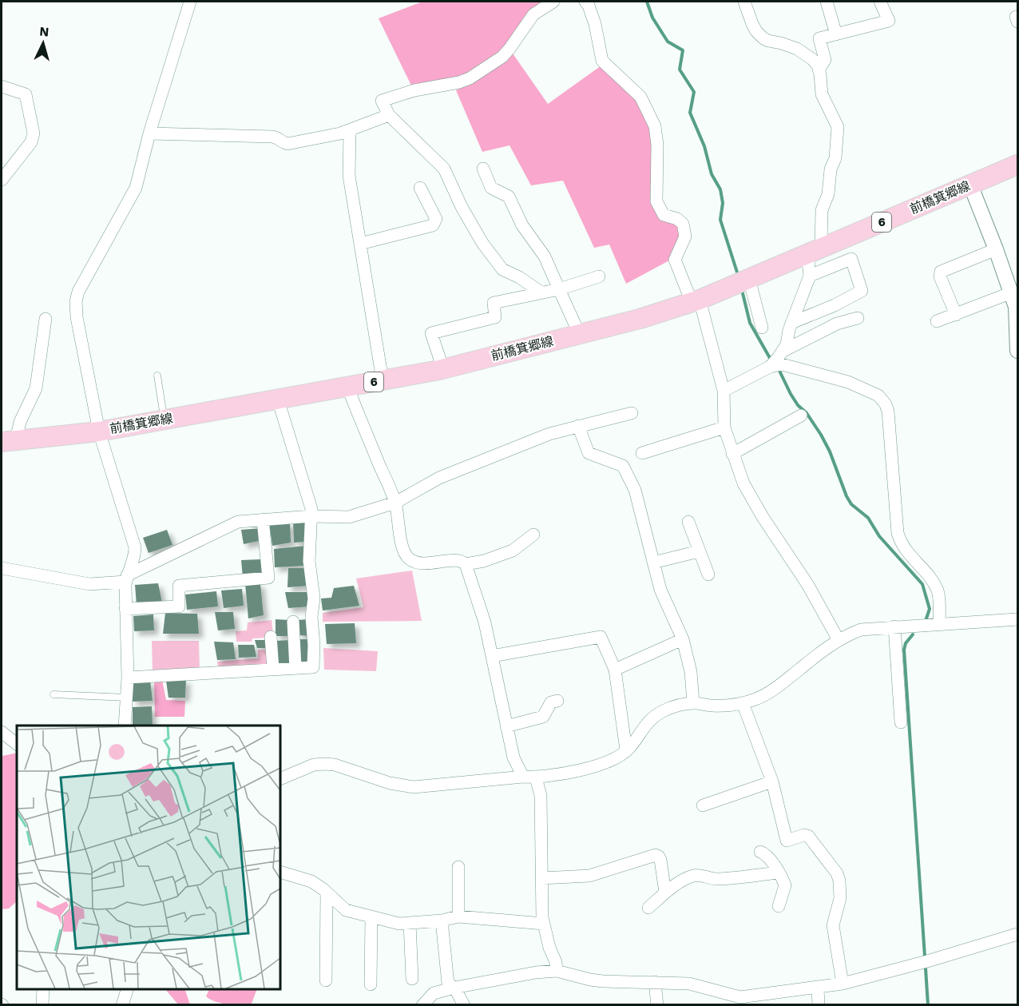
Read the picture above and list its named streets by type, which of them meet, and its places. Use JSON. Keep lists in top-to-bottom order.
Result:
{
  "streets": {
    "main road": ["前橋箕郷線", "6"]
  },
  "north": "top"
}
